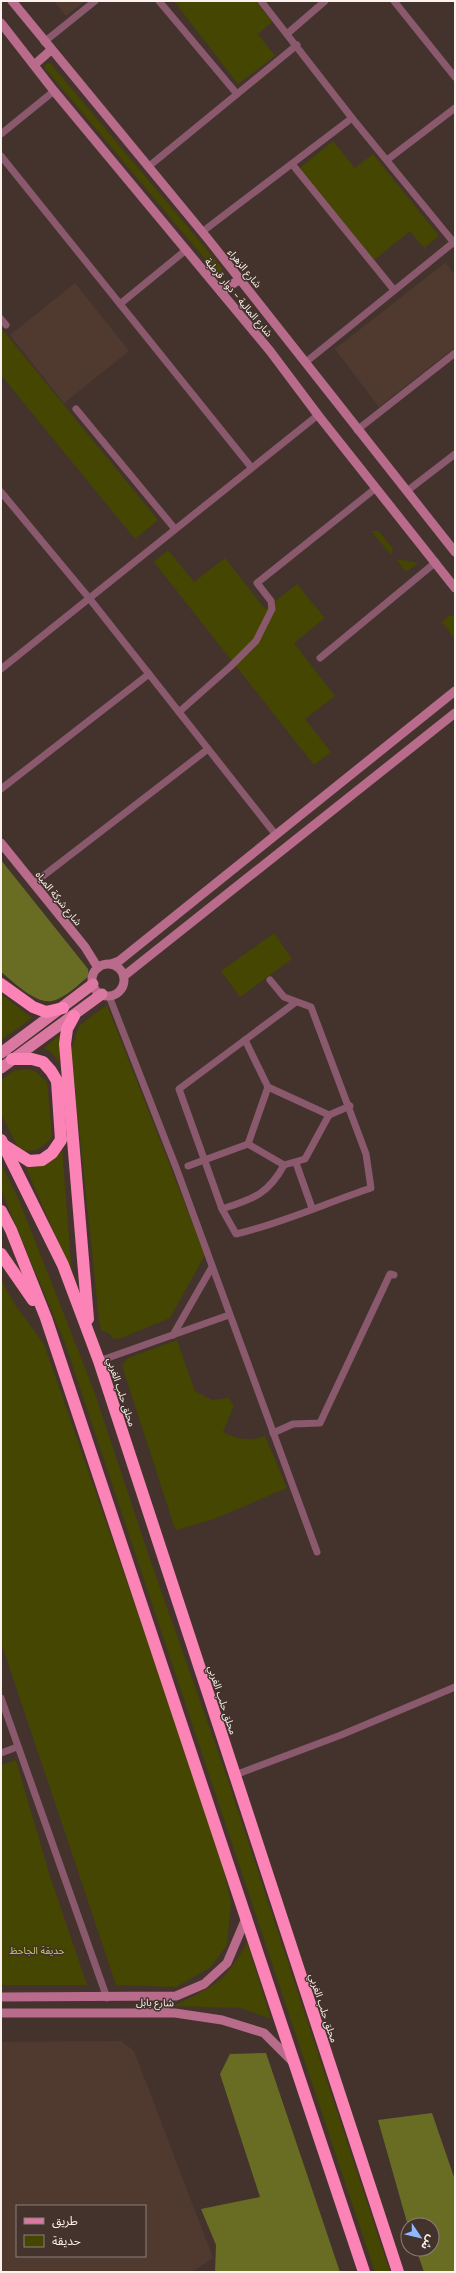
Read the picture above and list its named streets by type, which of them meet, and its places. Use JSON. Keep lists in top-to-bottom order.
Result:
{
  "streets": {
    "highway": ["محلق حلب الغربي"],
    "main road": [
      "شارع الزهراء",
      "شارع المالية - دوار قرطبة",
      "شارع شركة المياه",
      "شارع بابل"
    ]
  },
  "parks": ["حديقة الجاحظ"],
  "legend": ["طريق", "حديقة"],
  "north": "bottom right"
}
